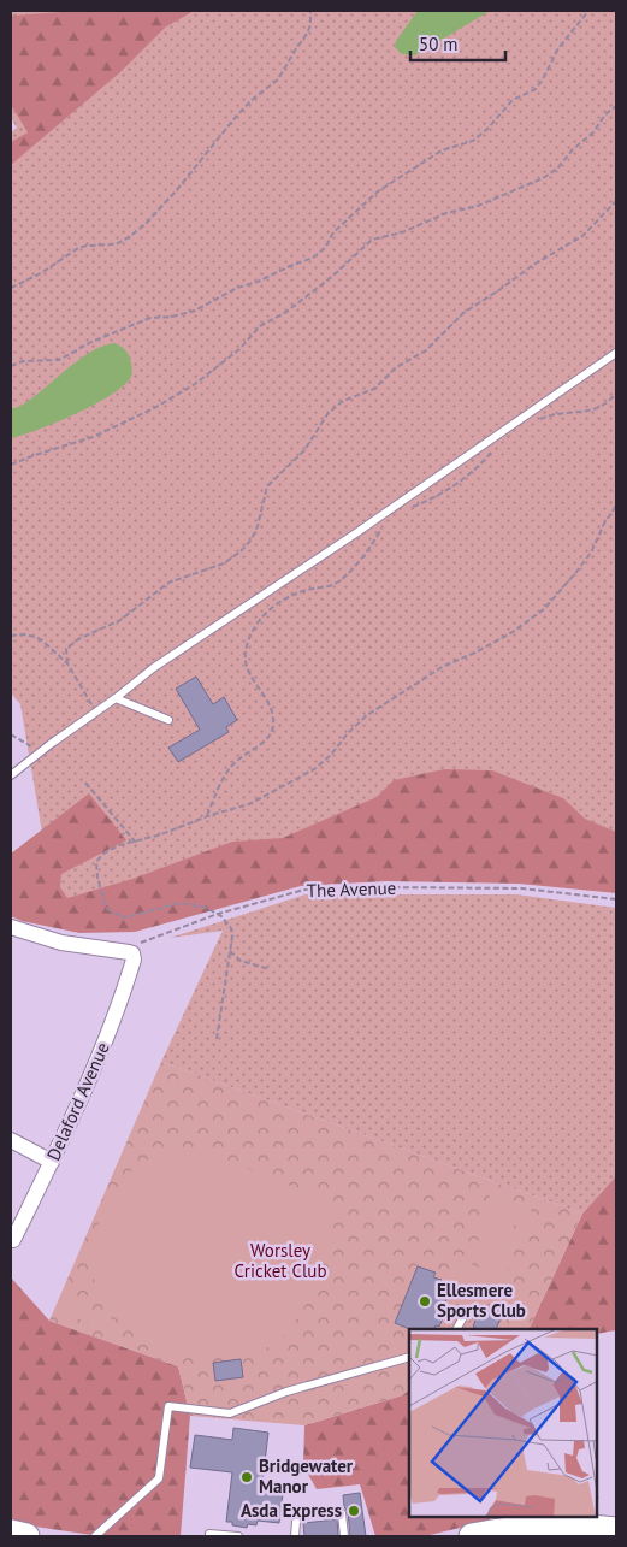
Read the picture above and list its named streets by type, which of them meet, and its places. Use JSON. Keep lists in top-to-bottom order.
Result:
{
  "streets": {
    "street": ["Delaford Avenue"],
    "path": ["The Avenue"]
  },
  "parks": ["Worsley Cricket Club"],
  "places": ["Ellesmere Sports Club", "Bridgewater Manor", "Asda Express"],
  "scale_bar": "50 m"
}
